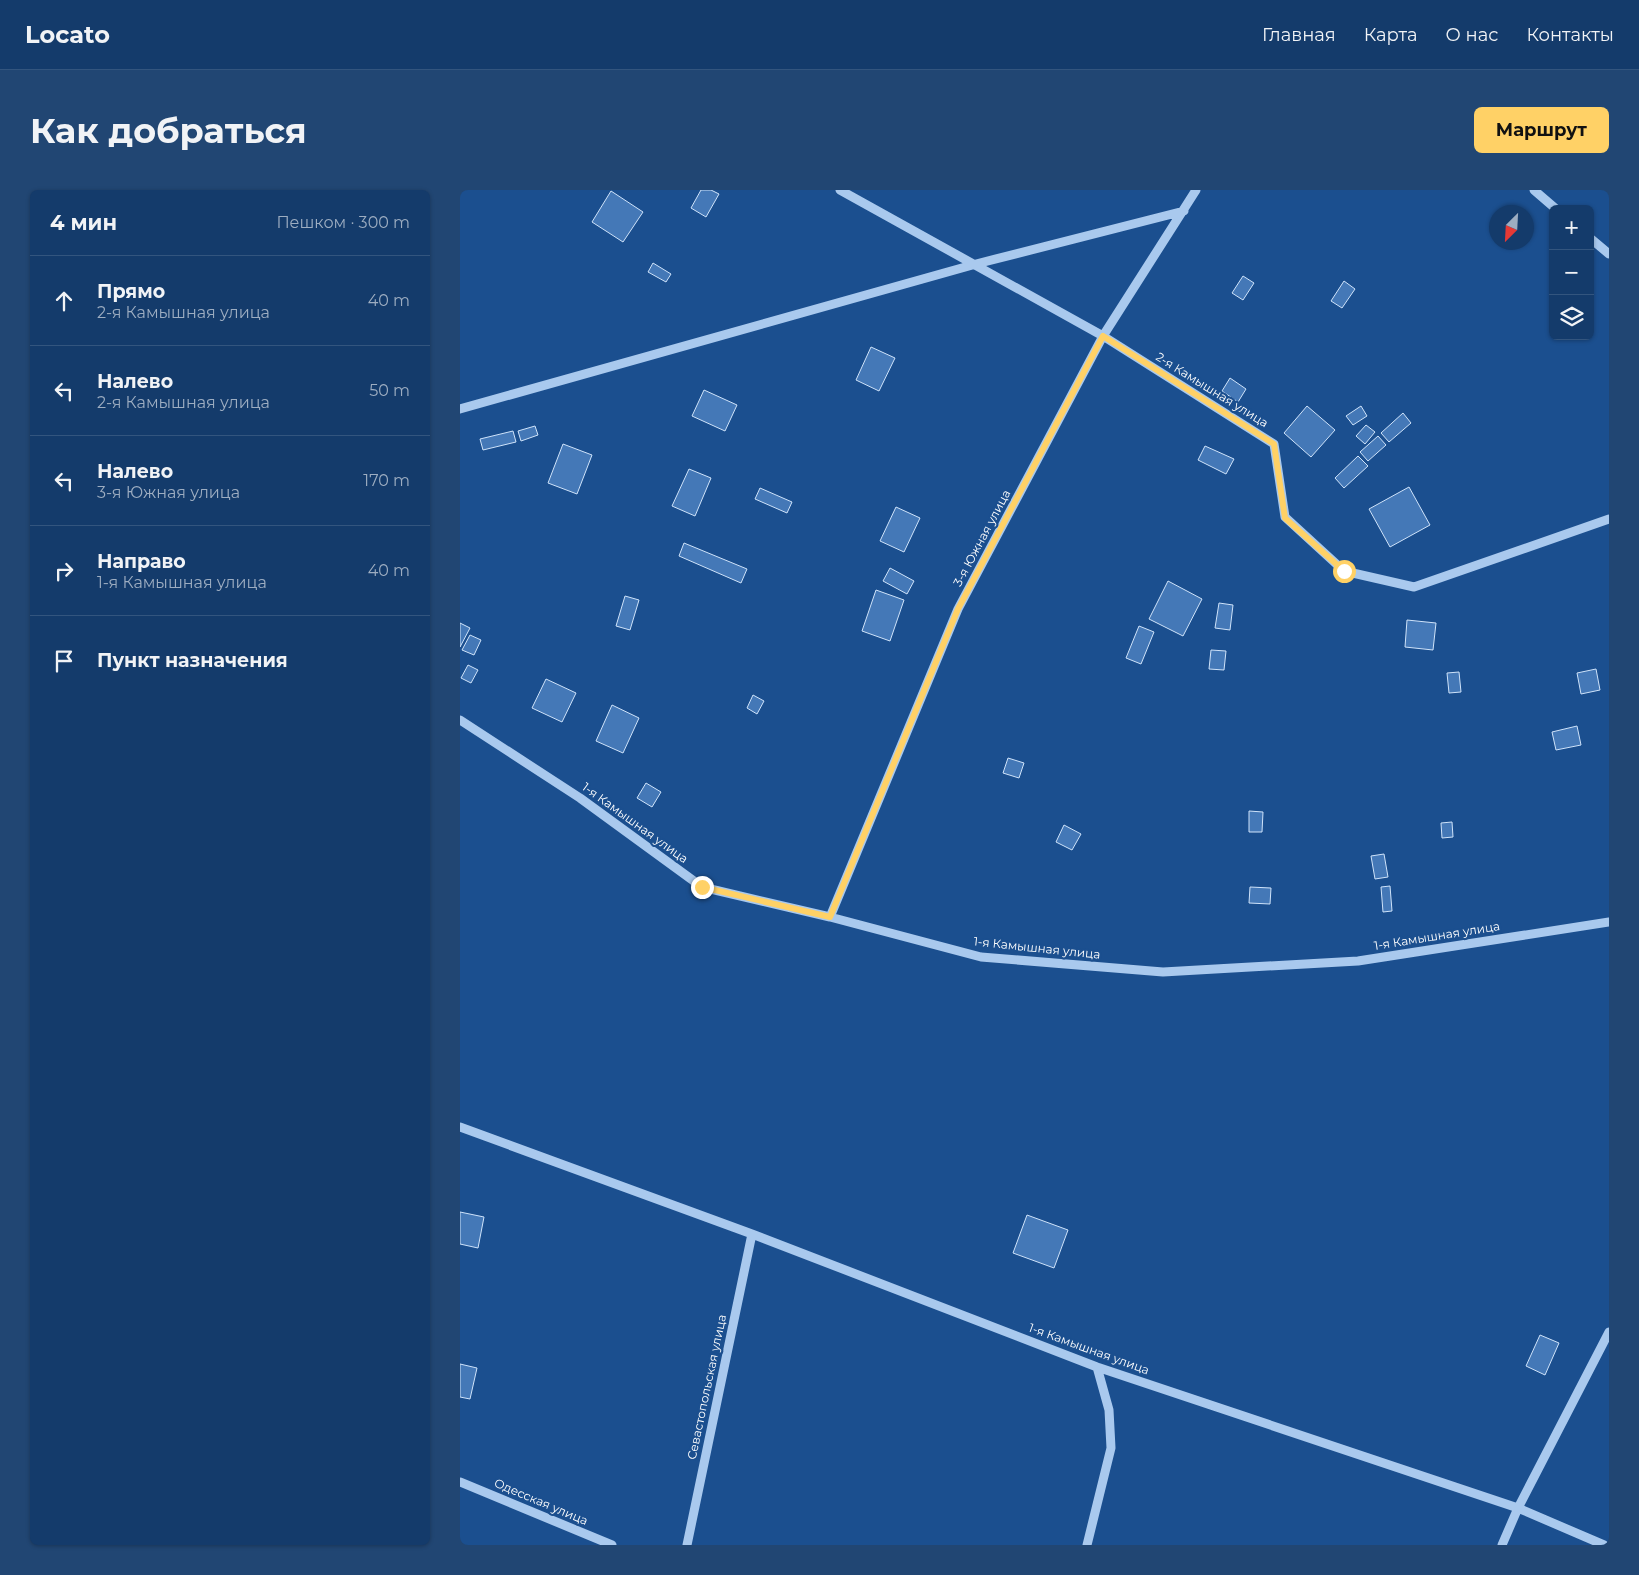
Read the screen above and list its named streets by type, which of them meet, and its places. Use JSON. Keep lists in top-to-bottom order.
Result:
{
  "streets": {
    "street": [
      "2-я Камышная улица",
      "3-я Южная улица",
      "1-я Камышная улица",
      "Севастопольская улица",
      "Одесская улица"
    ]
  },
  "crossings": [
    ["2-я Камышная улица", "3-я Южная улица"],
    ["3-я Южная улица", "1-я Камышная улица"],
    ["1-я Камышная улица", "Севастопольская улица"]
  ],
  "north": "bottom left",
  "page": {
    "header": "Locato",
    "nav": [
      "Главная",
      "Карта",
      "О нас",
      "Контакты"
    ],
    "buttons": "Маршрут",
    "title": "Как добраться",
    "heading": ["4 мин", "Пешком · 300 m"],
    "map_buttons": ["+", "−"],
    "list": [
      ["Прямо", "2-я Камышная улица", "40 m"],
      ["Налево", "2-я Камышная улица", "50 m"],
      ["Налево", "3-я Южная улица", "170 m"],
      ["Направо", "1-я Камышная улица", "40 m"],
      "Пункт назначения"
    ]
  }
}
